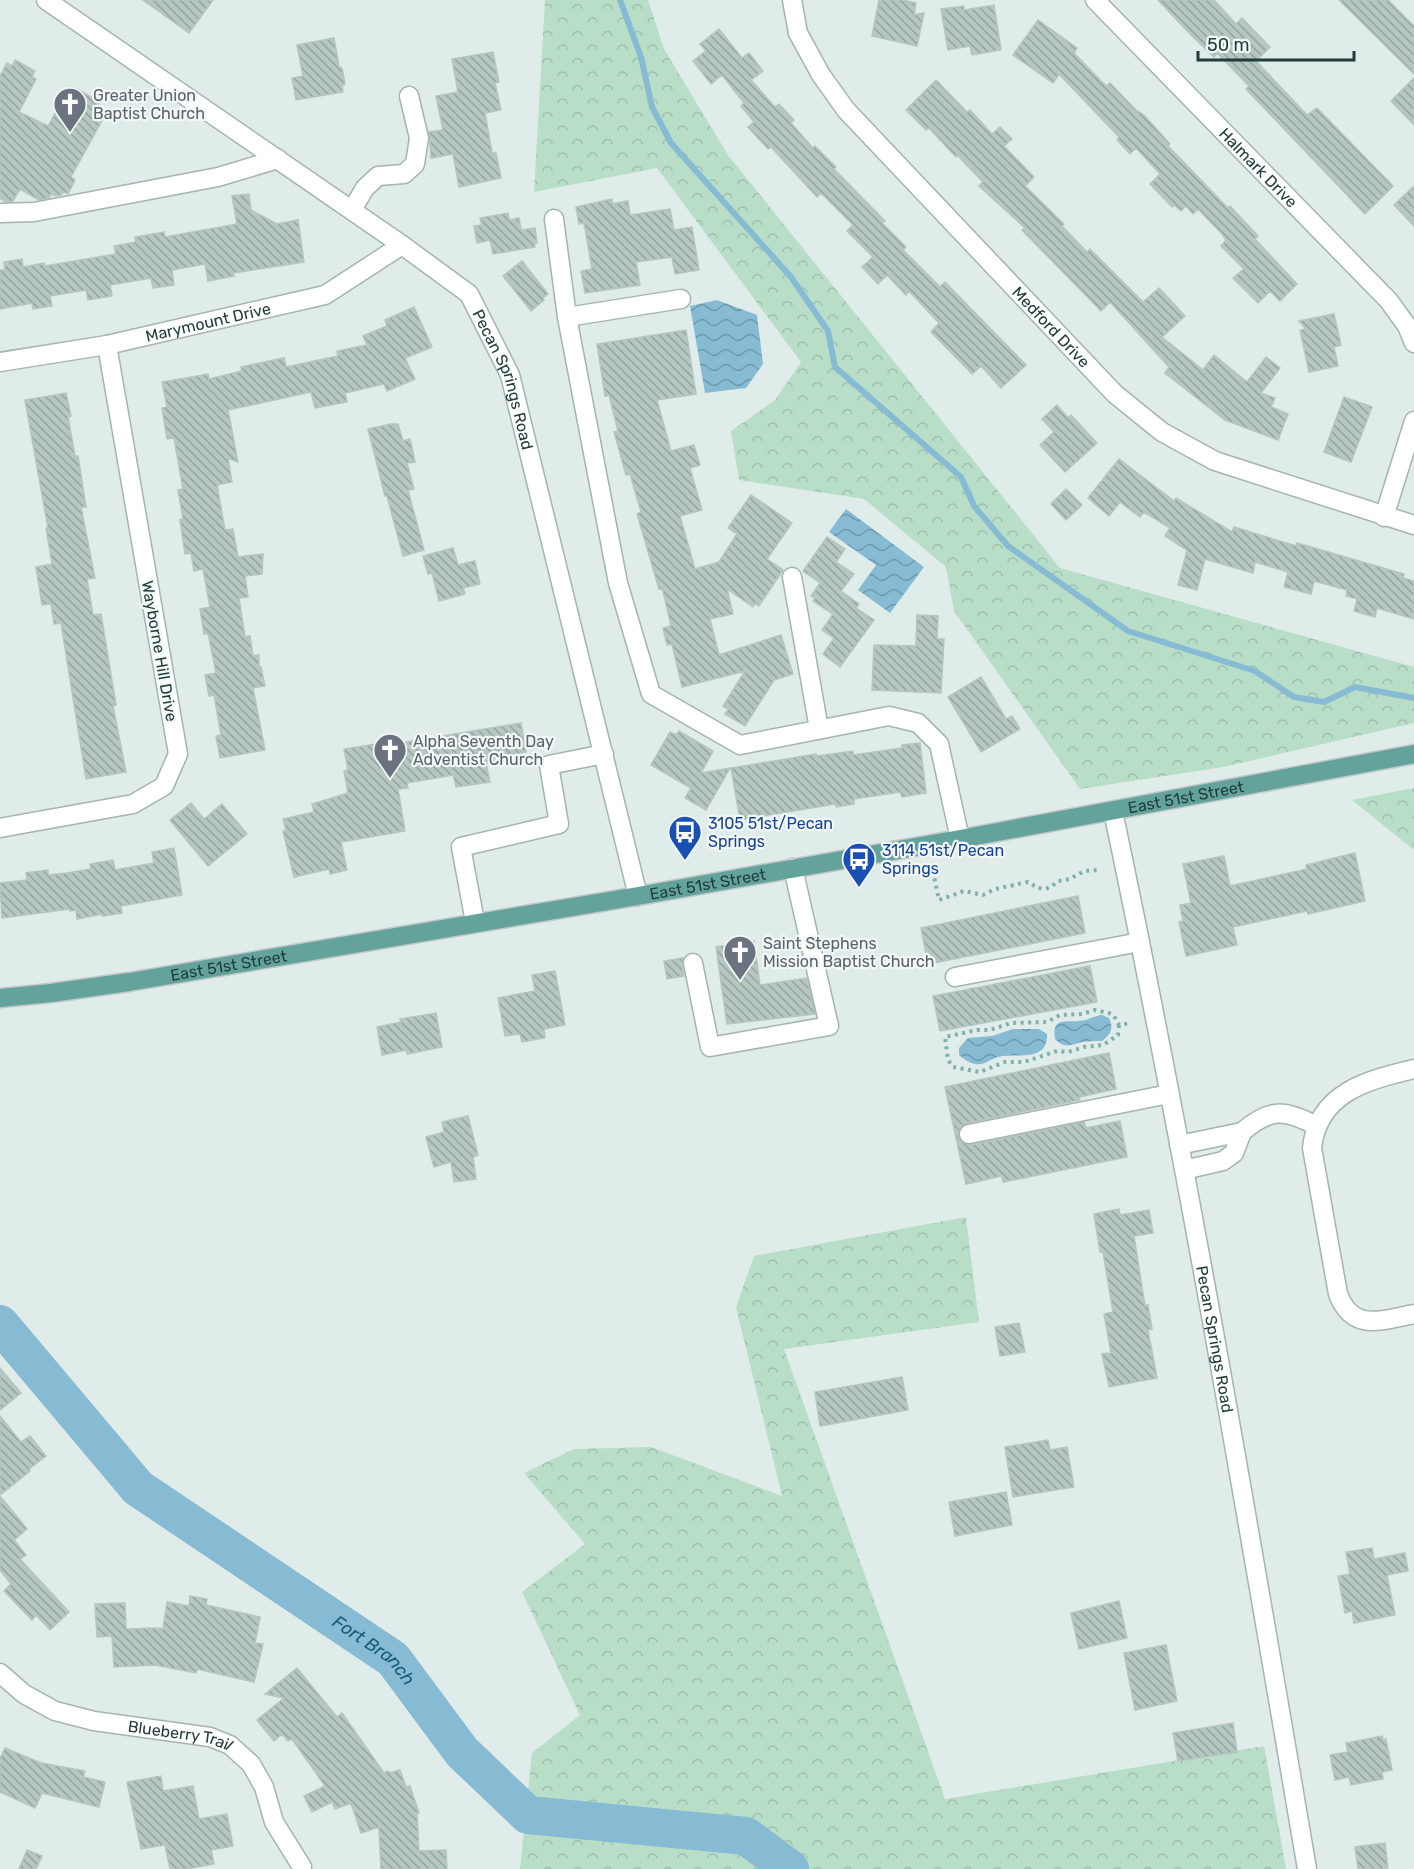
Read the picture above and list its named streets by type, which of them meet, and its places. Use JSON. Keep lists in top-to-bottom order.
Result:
{
  "streets": {
    "main road": ["East 51st Street"],
    "street": [
      "Halmark Drive",
      "Marymount Drive",
      "Medford Drive",
      "Pecan Springs Road",
      "Wayborne Hill Drive",
      "Blueberry Trail"
    ]
  },
  "crossings": [
    ["Marymount Drive", "Pecan Springs Road"],
    ["Marymount Drive", "Wayborne Hill Drive"],
    ["Pecan Springs Road", "East 51st Street"]
  ],
  "water": ["Fort Branch"],
  "places": {
    "church": ["Greater Union Baptist Church", "Alpha Seventh Day Adventist Church", "Saint Stephens Mission Baptist Church"],
    "bus stop": ["3105 51st/Pecan Springs", "3114 51st/Pecan Springs"]
  },
  "scale_bar": "50 m"
}
